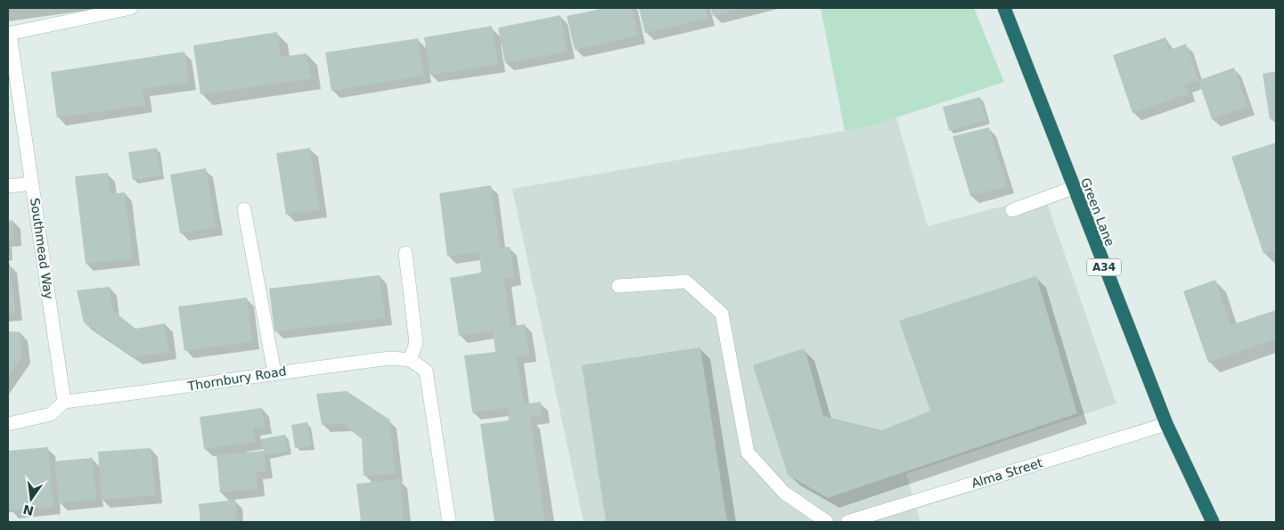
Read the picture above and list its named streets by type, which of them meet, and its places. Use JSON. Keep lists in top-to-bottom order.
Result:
{
  "streets": {
    "highway": ["Green Lane", "A34"],
    "street": ["Southmead Way", "Thornbury Road", "Alma Street"]
  },
  "crossings": [
    ["Green Lane", "Alma Street"],
    ["Southmead Way", "Thornbury Road"]
  ],
  "north": "bottom"
}
